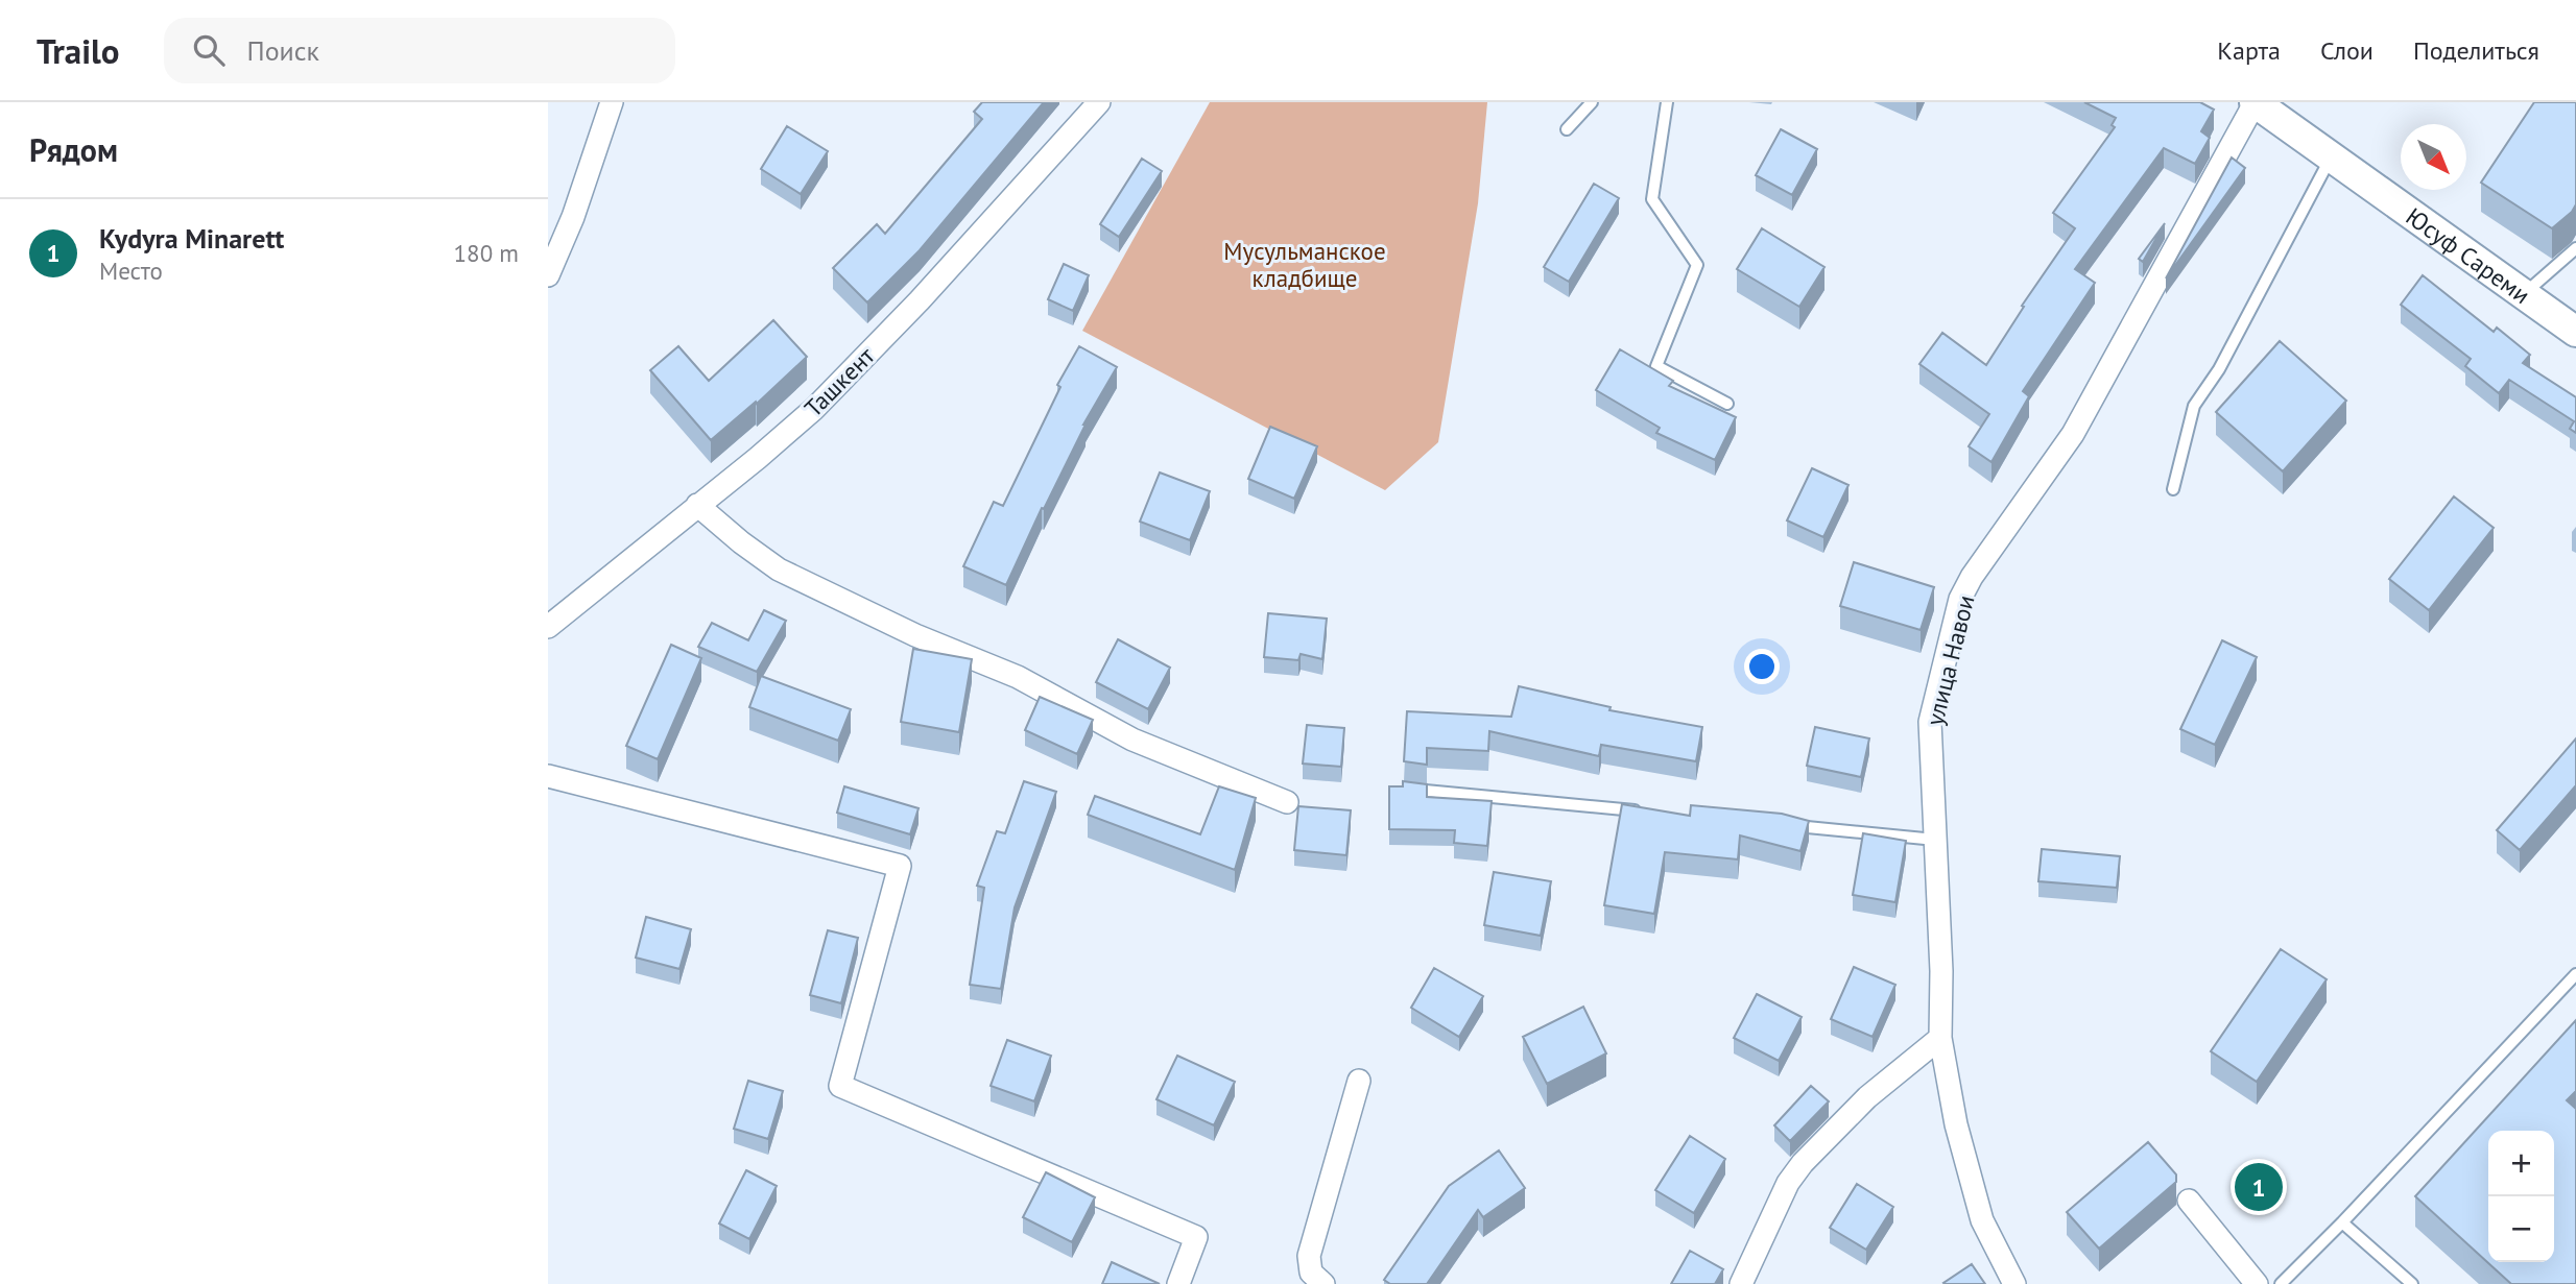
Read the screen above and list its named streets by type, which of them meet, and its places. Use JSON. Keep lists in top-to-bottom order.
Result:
{
  "streets": {
    "main road": ["Юсуф Сареми"],
    "street": ["Ташкент", "улица Навои"]
  },
  "crossings": [
    ["Юсуф Сареми", "улица Навои"]
  ],
  "parks": ["Мусульманское кладбище"],
  "north": "bottom right",
  "page": {
    "header": "Trailo",
    "search": "Поиск",
    "nav": ["Карта", "Слои", "Поделиться"],
    "heading": "Рядом",
    "list": [
      {
        "mark": "1",
        "name": "Kydyra Minarett",
        "note": "Место",
        "value": "180 m"
      }
    ],
    "map_buttons": ["+", "−"],
    "pins": "1"
  }
}
